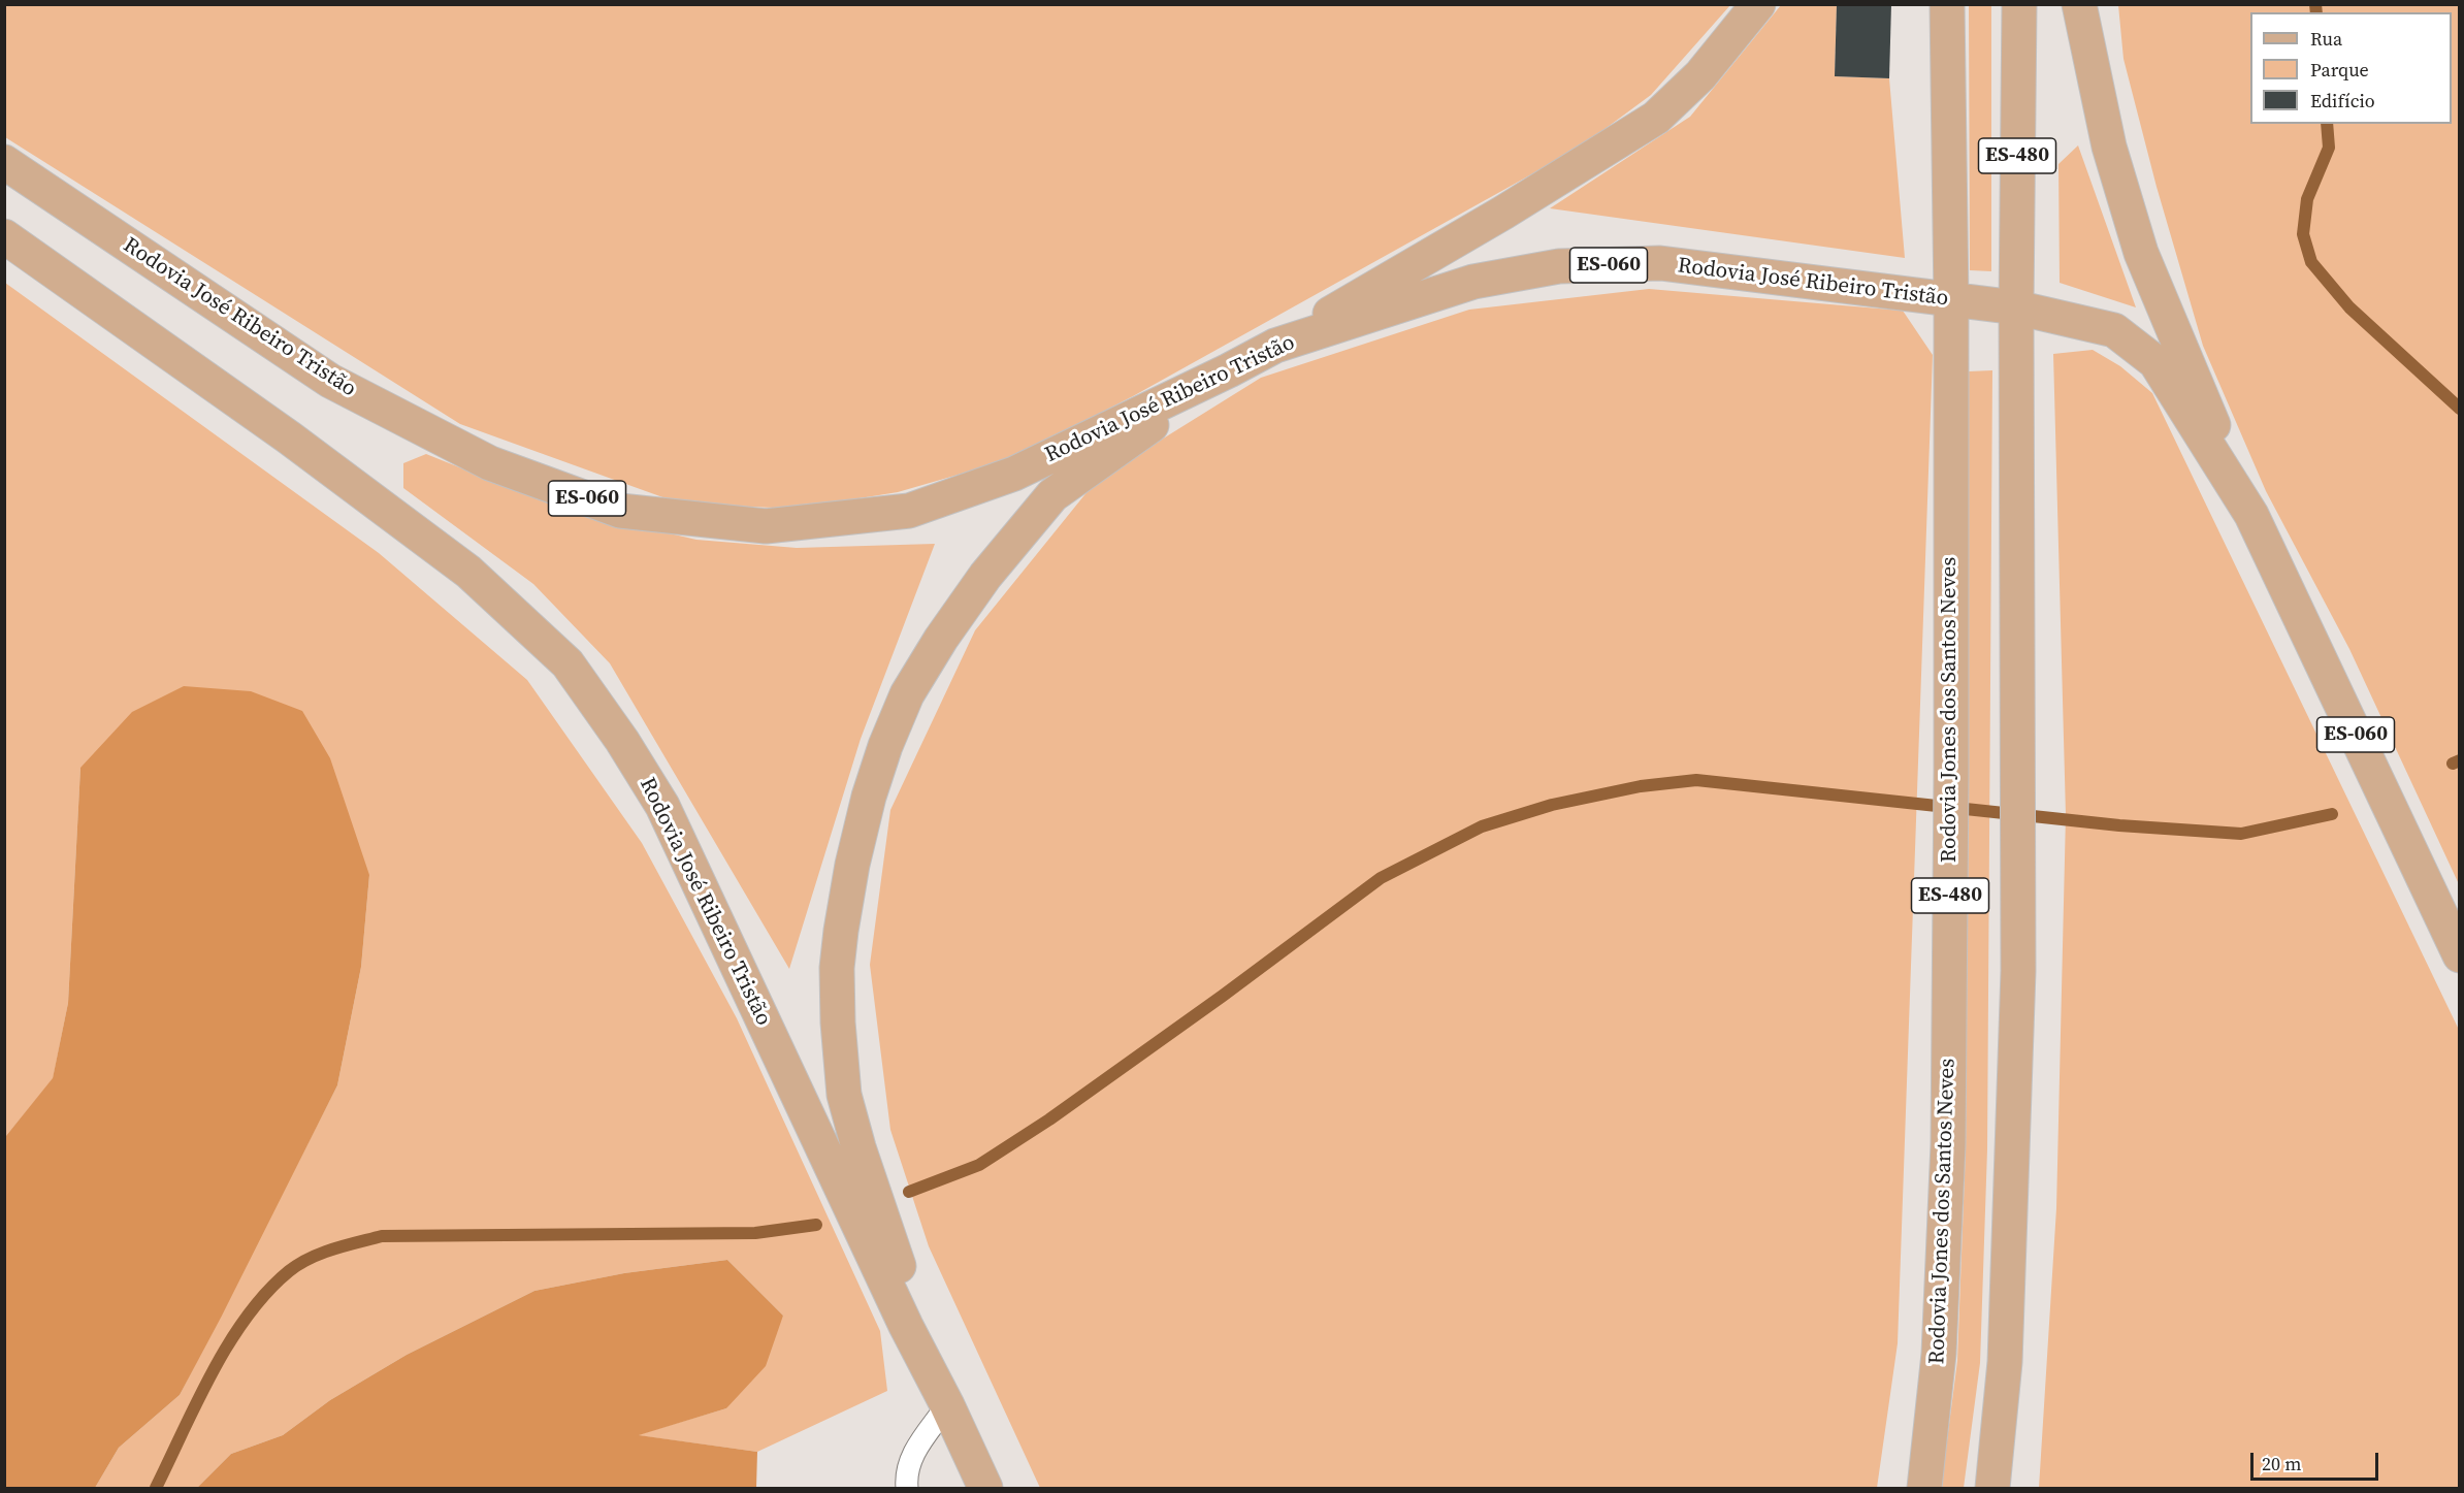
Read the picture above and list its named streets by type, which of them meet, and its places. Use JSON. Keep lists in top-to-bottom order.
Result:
{
  "streets": {
    "main road": [
      "ES-480",
      "ES-060",
      "Rodovia José Ribeiro Tristão",
      "Rodovia Jones dos Santos Neves"
    ]
  },
  "crossings": [
    ["ES-480", "Rodovia José Ribeiro Tristão"],
    ["Rodovia José Ribeiro Tristão", "Rodovia Jones dos Santos Neves"]
  ],
  "legend": ["Rua", "Parque", "Edifício"],
  "scale_bar": "20 m"
}
